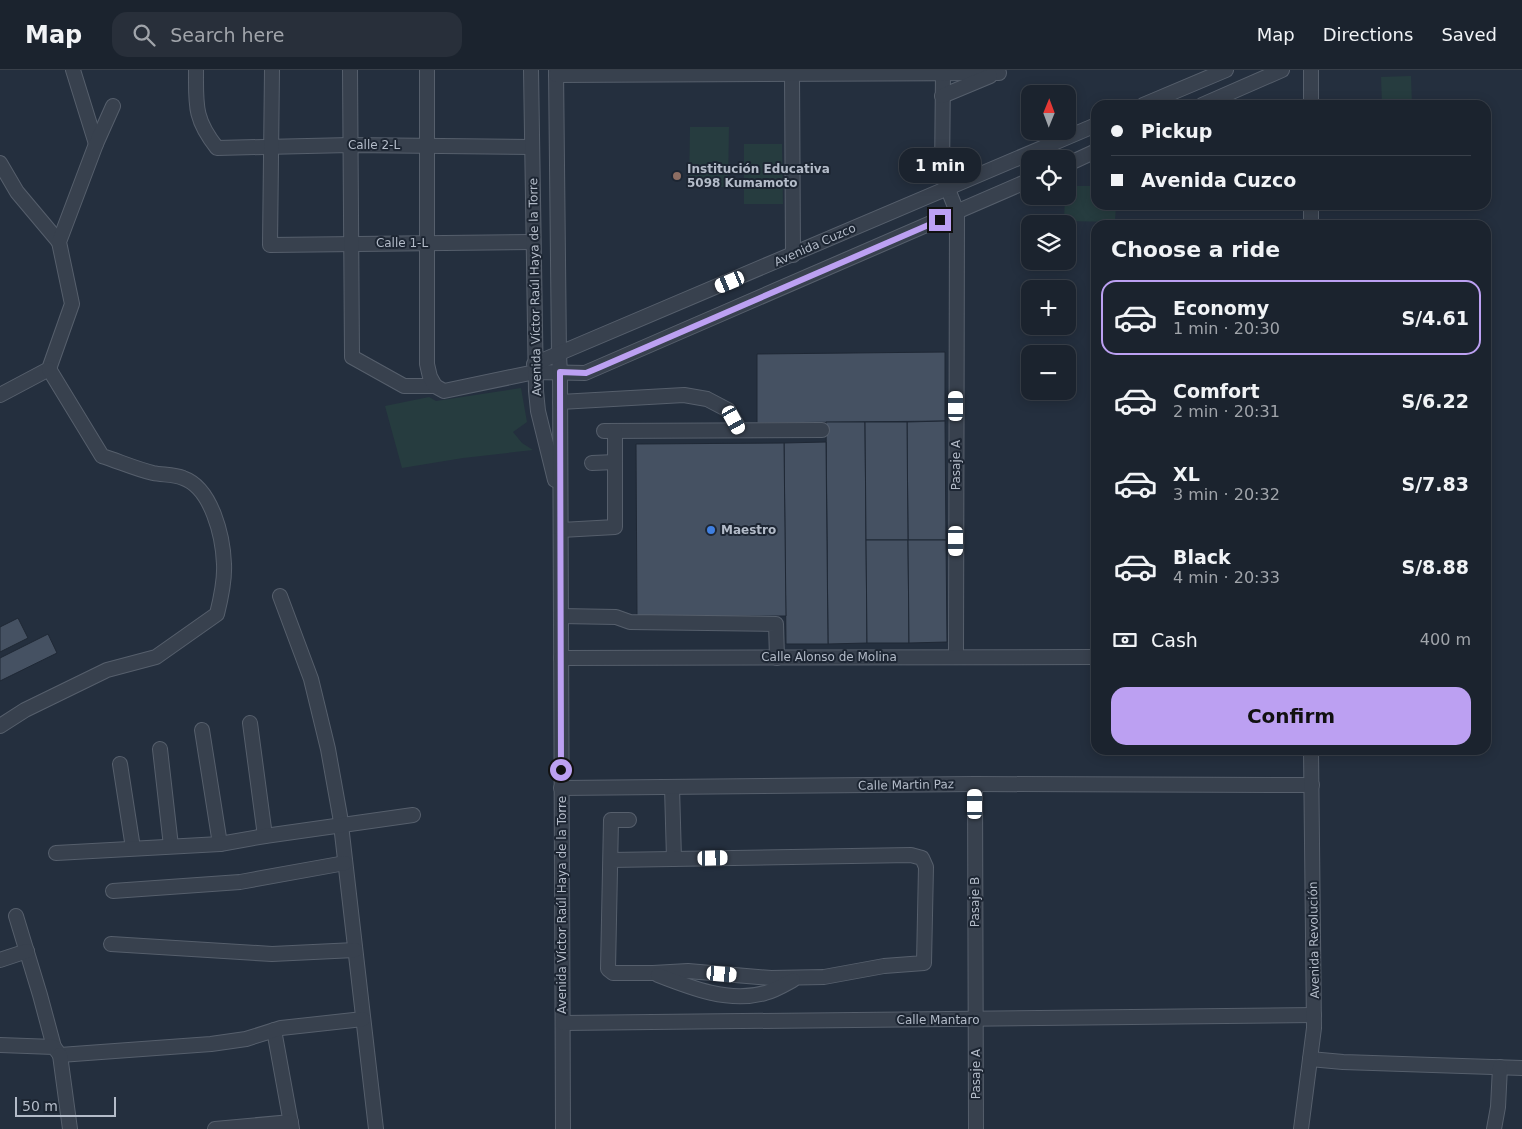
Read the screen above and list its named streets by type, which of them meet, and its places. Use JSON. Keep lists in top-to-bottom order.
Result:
{
  "streets": {
    "street": [
      "Calle 2-L",
      "Calle 1-L",
      "Avenida Cuzco",
      "Avenida Víctor Raúl Haya de la Torre",
      "Pasaje A",
      "Calle Alonso de Molina",
      "Calle Martin Paz",
      "Pasaje B",
      "Avenida Revolución",
      "Calle Mantaro"
    ]
  },
  "crossings": [
    ["Calle 2-L", "Calle 1-L"],
    ["Calle 2-L", "Avenida Víctor Raúl Haya de la Torre"],
    ["Calle 1-L", "Avenida Víctor Raúl Haya de la Torre"],
    ["Avenida Cuzco", "Avenida Víctor Raúl Haya de la Torre"],
    ["Avenida Víctor Raúl Haya de la Torre", "Calle Alonso de Molina"],
    ["Avenida Víctor Raúl Haya de la Torre", "Calle Martin Paz"],
    ["Avenida Víctor Raúl Haya de la Torre", "Calle Mantaro"],
    ["Pasaje A", "Calle Alonso de Molina"],
    ["Pasaje A", "Pasaje B"],
    ["Pasaje A", "Calle Mantaro"],
    ["Calle Martin Paz", "Pasaje B"],
    ["Calle Martin Paz", "Avenida Revolución"],
    ["Pasaje B", "Calle Mantaro"],
    ["Avenida Revolución", "Calle Mantaro"]
  ],
  "places": ["Institución Educativa 5098 Kumamoto", "Maestro"],
  "scale_bar": "50 m",
  "north": "top",
  "page": {
    "header": "Map",
    "search": "Search here",
    "nav": ["Map", "Directions", "Saved"],
    "map_buttons": ["+", "−"],
    "banner": ["Pickup", "Avenida Cuzco"],
    "bubble": "1 min",
    "heading": "Choose a ride",
    "list": [
      {
        "name": "Economy",
        "note": "1 min · 20:30",
        "value": "S/4.61"
      },
      {
        "name": "Comfort",
        "note": "2 min · 20:31",
        "value": "S/6.22"
      },
      {
        "name": "XL",
        "note": "3 min · 20:32",
        "value": "S/7.83"
      },
      {
        "name": "Black",
        "note": "4 min · 20:33",
        "value": "S/8.88"
      }
    ],
    "pay": ["Cash", "400 m"],
    "buttons": "Confirm",
    "scale": "50 m"
  }
}
